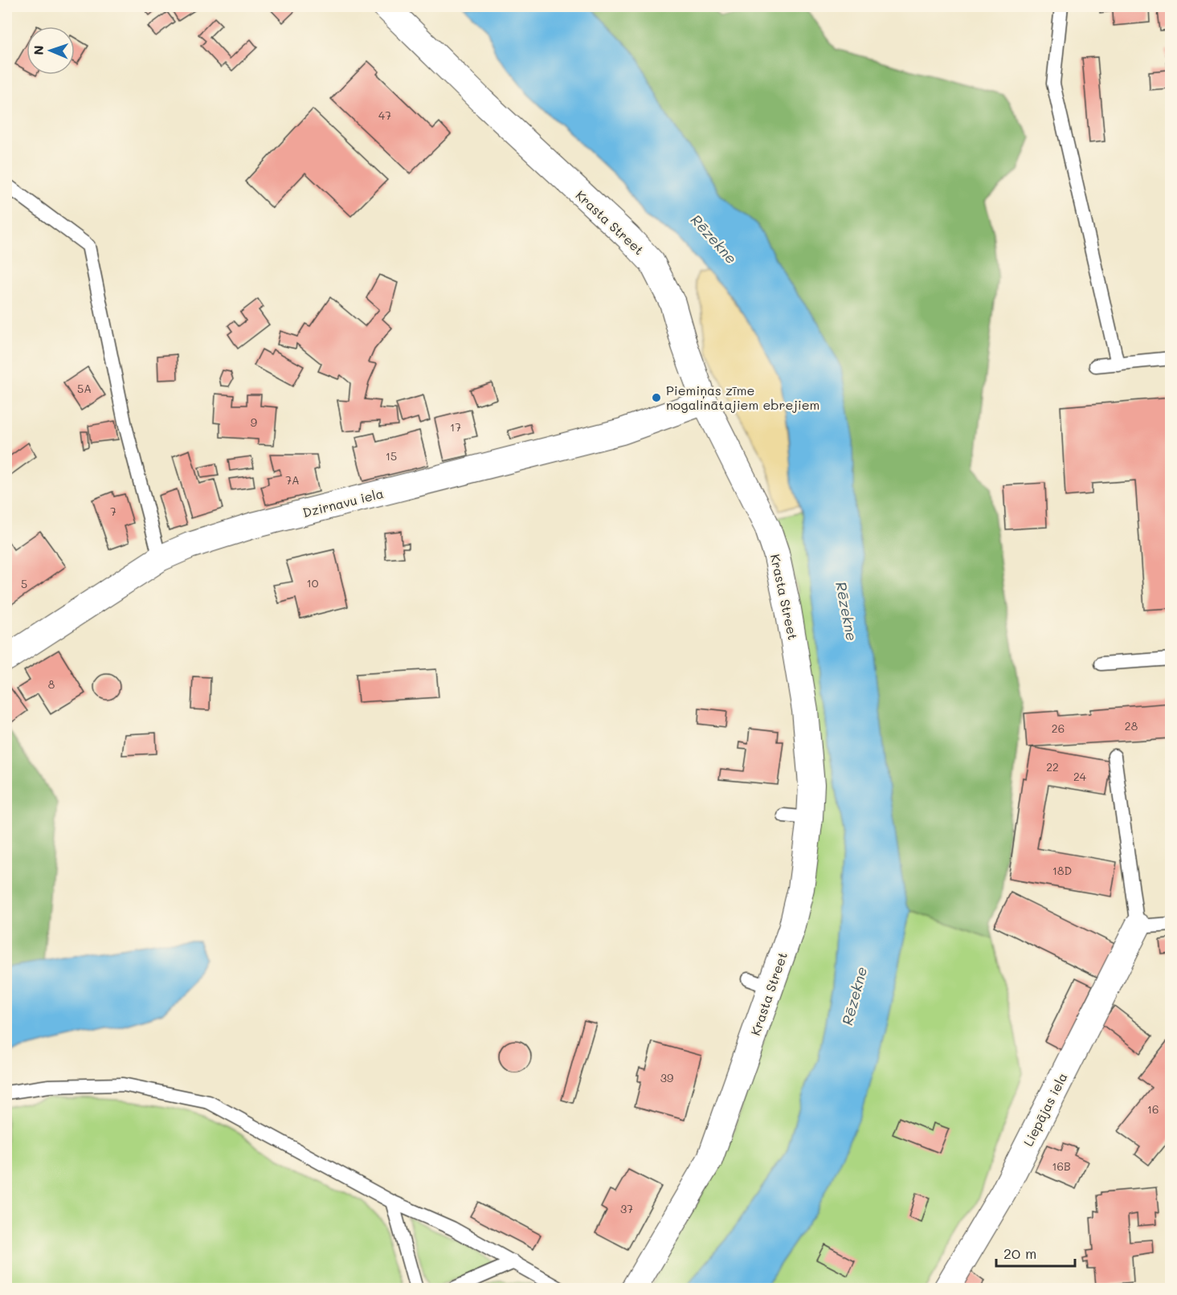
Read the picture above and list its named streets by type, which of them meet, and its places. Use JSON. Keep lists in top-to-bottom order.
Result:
{
  "streets": {
    "street": ["Krasta Street", "Dzirnavu iela", "Liepājas iela"]
  },
  "crossings": [
    ["Krasta Street", "Dzirnavu iela"]
  ],
  "water": ["Rēzekne"],
  "places": ["Piemiņas zīme nogalinātajiem ebrejiem"],
  "house_numbers": [
    "47",
    "5A",
    "9",
    "17",
    "15",
    "7A",
    "7",
    "10",
    "5",
    "8",
    "28",
    "26",
    "22",
    "24",
    "18D",
    "39",
    "16",
    "16B",
    "37"
  ],
  "scale_bar": "20 m",
  "north": "left"
}
